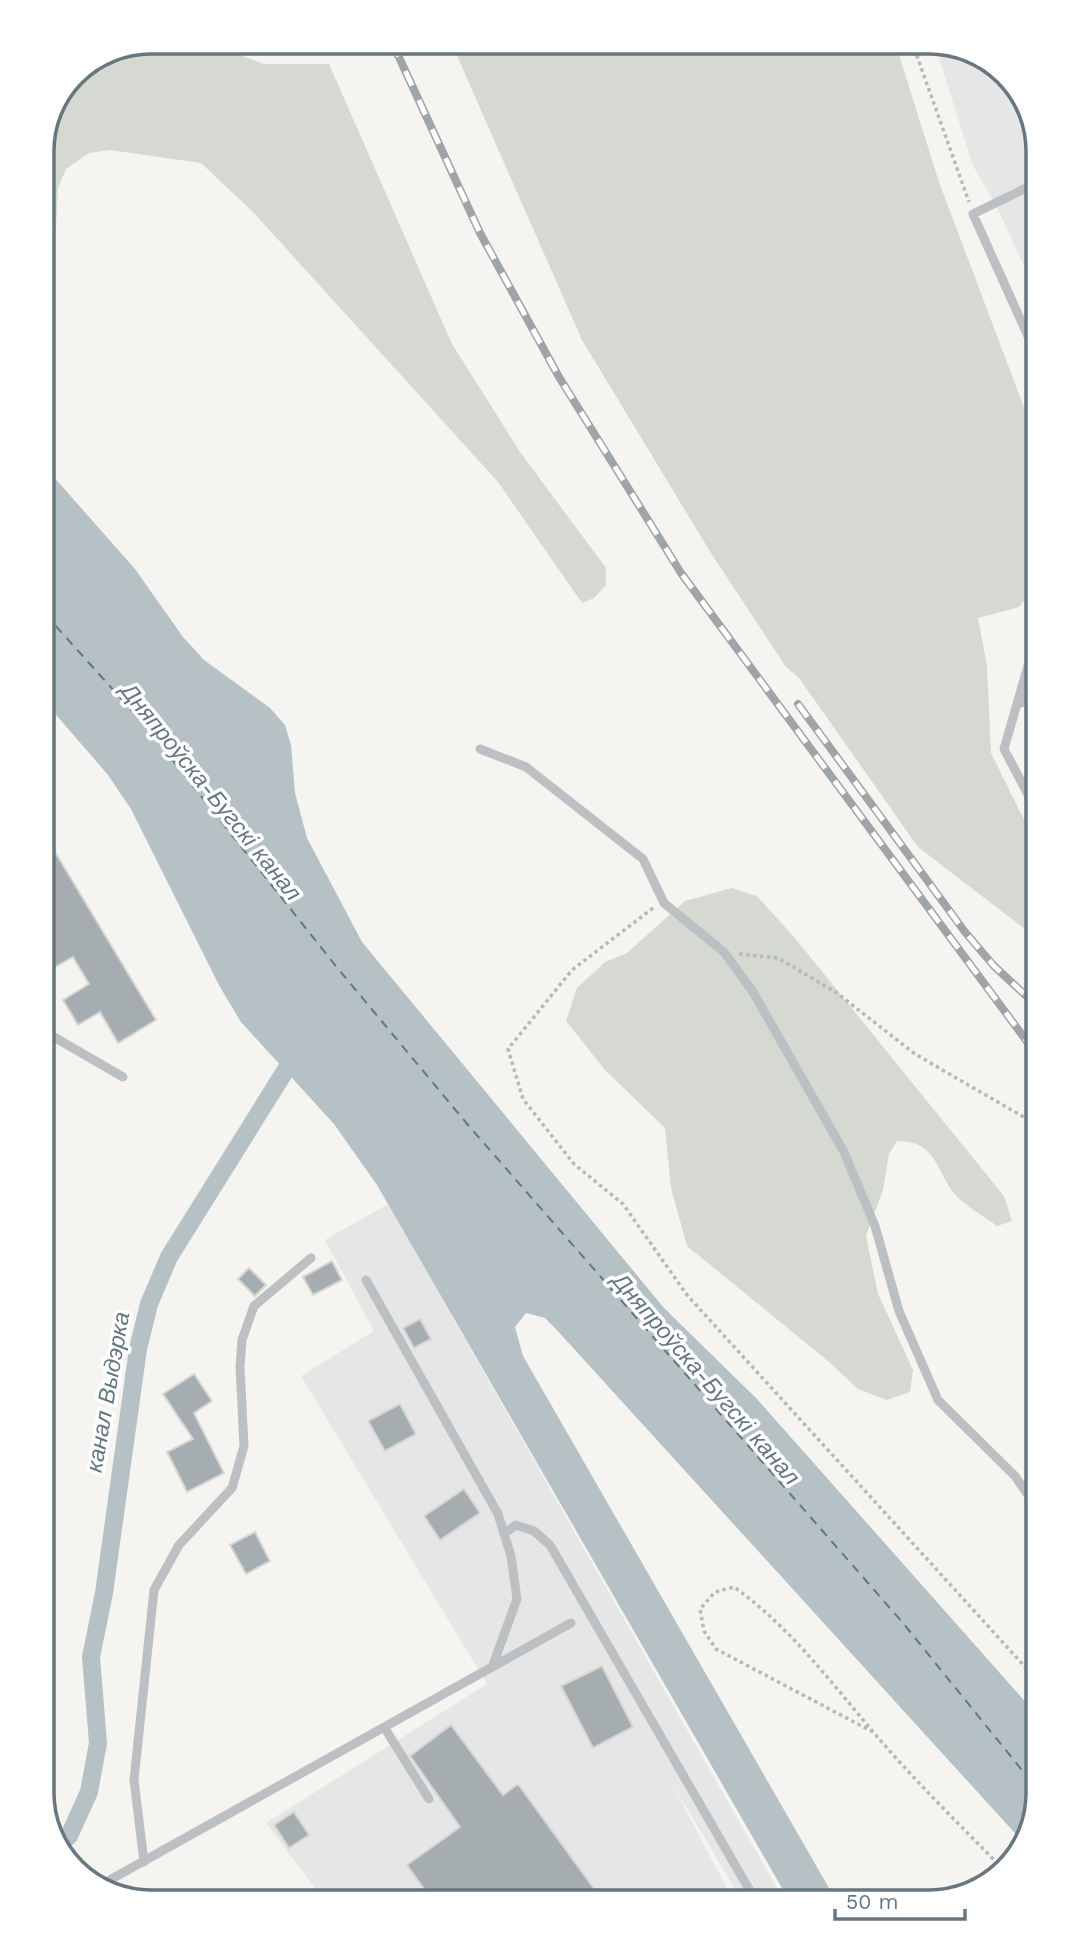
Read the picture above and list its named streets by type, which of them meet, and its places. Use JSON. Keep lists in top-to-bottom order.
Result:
{
  "water": ["Дняпроўска-Бугскі канал", "канал Выдэрка"],
  "scale_bar": "50 m"
}
